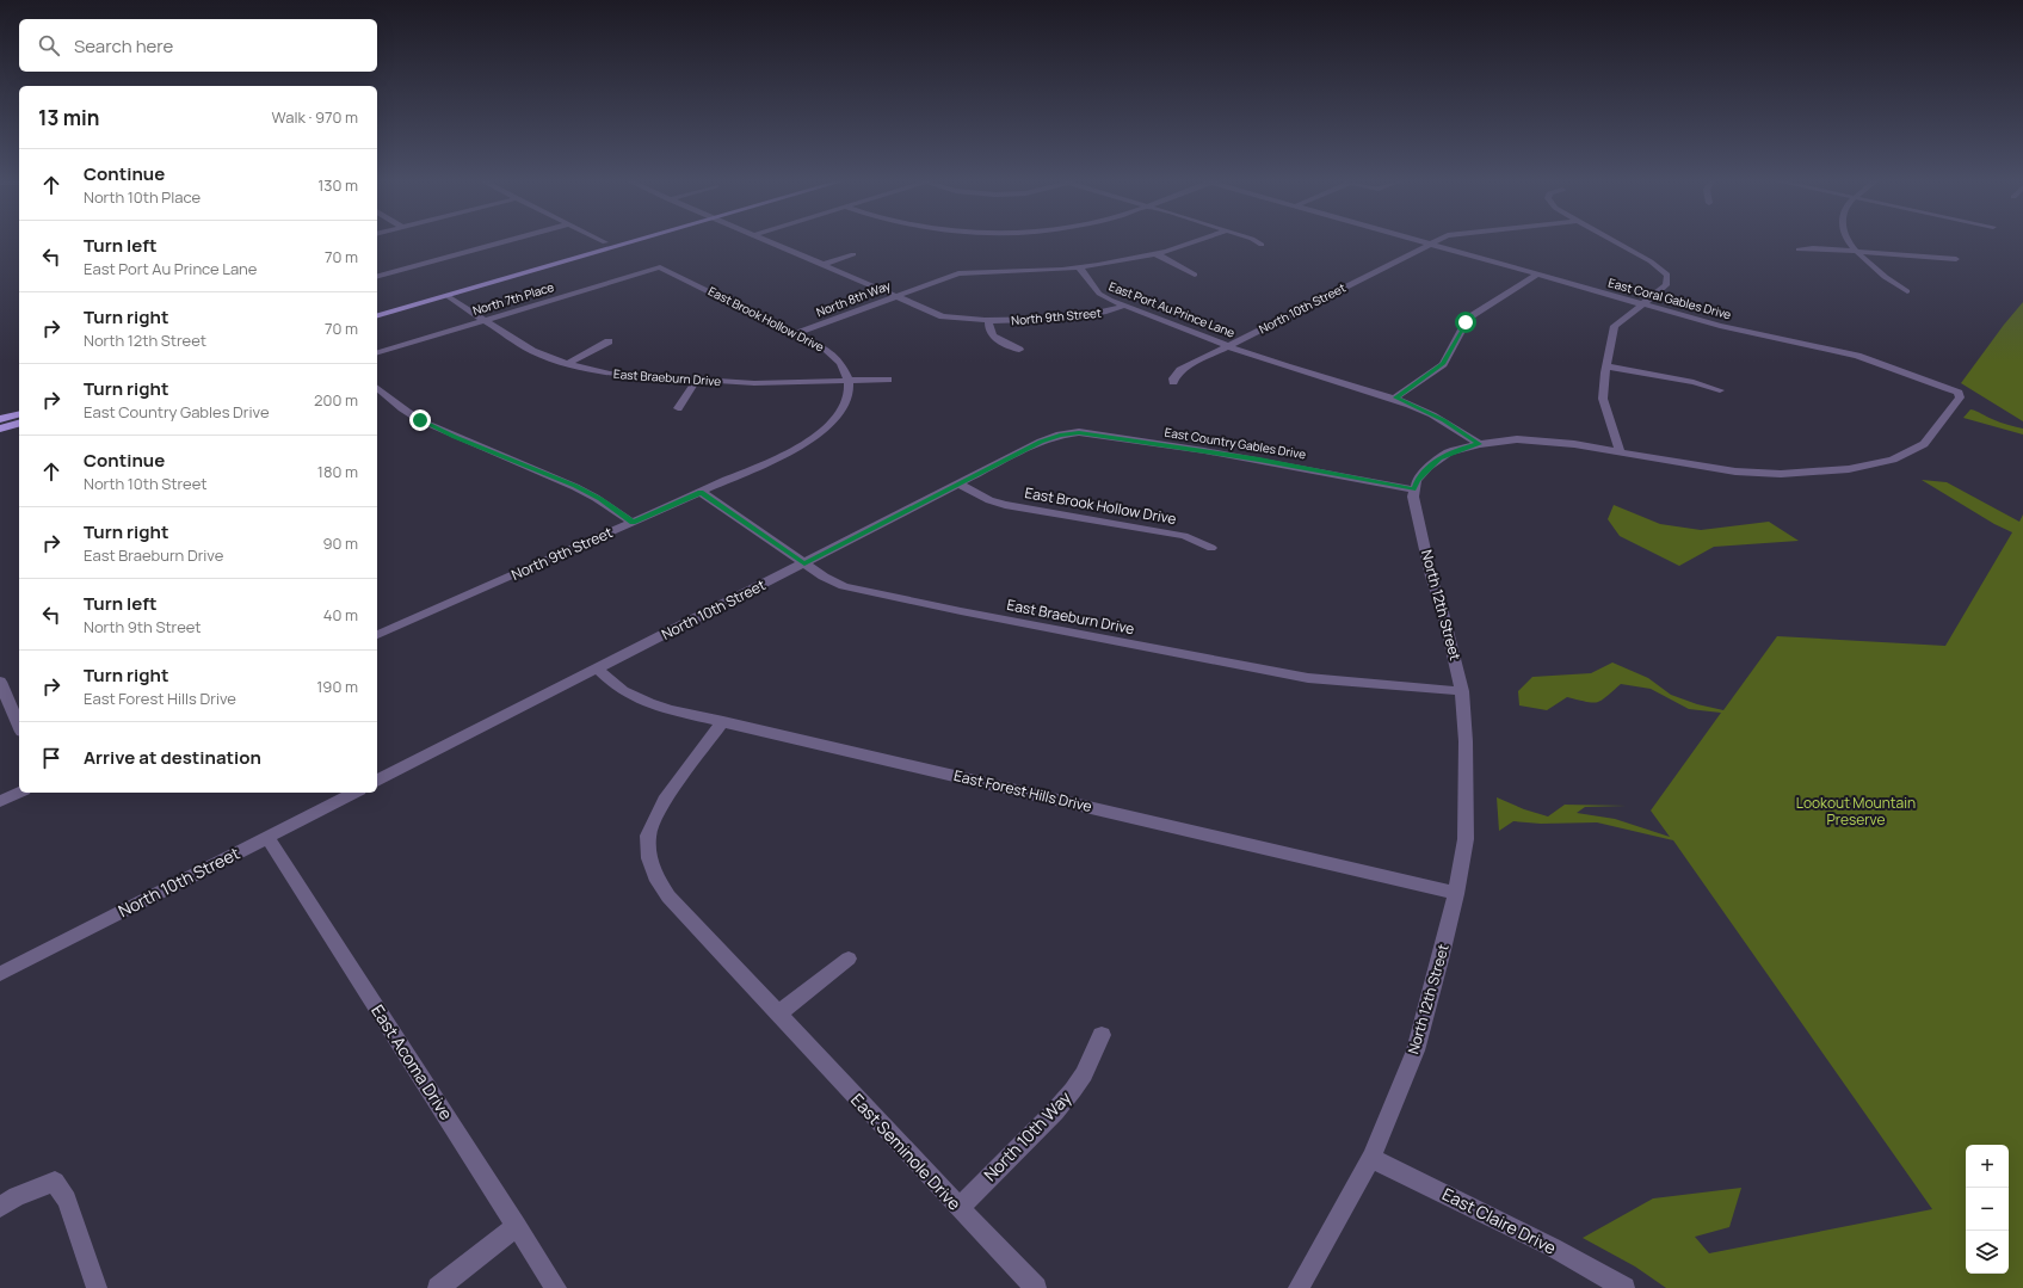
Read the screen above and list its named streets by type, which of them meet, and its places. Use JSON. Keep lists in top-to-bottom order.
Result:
{
  "streets": {
    "street": [
      "North 7th Place",
      "North 8th Way",
      "East Coral Gables Drive",
      "North 10th Street",
      "East Port Au Prince Lane",
      "North 9th Street",
      "East Brook Hollow Drive",
      "East Braeburn Drive",
      "East Country Gables Drive",
      "North 12th Street",
      "East Forest Hills Drive",
      "East Acoma Drive",
      "North 10th Way",
      "East Seminole Drive",
      "East Claire Drive"
    ]
  },
  "crossings": [
    ["North 7th Place", "East Brook Hollow Drive"],
    ["North 7th Place", "East Braeburn Drive"],
    ["North 8th Way", "East Port Au Prince Lane"],
    ["North 8th Way", "East Brook Hollow Drive"],
    ["East Coral Gables Drive", "North 10th Street"],
    ["North 10th Street", "East Port Au Prince Lane"],
    ["North 10th Street", "East Brook Hollow Drive"],
    ["North 10th Street", "East Braeburn Drive"],
    ["North 10th Street", "East Country Gables Drive"],
    ["North 10th Street", "East Forest Hills Drive"],
    ["North 10th Street", "East Acoma Drive"],
    ["East Port Au Prince Lane", "North 9th Street"],
    ["North 9th Street", "East Brook Hollow Drive"],
    ["North 9th Street", "East Braeburn Drive"],
    ["East Brook Hollow Drive", "East Braeburn Drive"],
    ["East Braeburn Drive", "North 12th Street"],
    ["East Country Gables Drive", "North 12th Street"],
    ["North 12th Street", "East Forest Hills Drive"],
    ["North 12th Street", "East Claire Drive"],
    ["East Forest Hills Drive", "East Seminole Drive"],
    ["North 10th Way", "East Seminole Drive"]
  ],
  "parks": ["Lookout Mountain Preserve"],
  "page": {
    "search": "Search here",
    "heading": ["13 min", "Walk · 970 m"],
    "list": [
      ["Continue", "North 10th Place", "130 m"],
      ["Turn left", "East Port Au Prince Lane", "70 m"],
      ["Turn right", "North 12th Street", "70 m"],
      ["Turn right", "East Country Gables Drive", "200 m"],
      ["Continue", "North 10th Street", "180 m"],
      ["Turn right", "East Braeburn Drive", "90 m"],
      ["Turn left", "North 9th Street", "40 m"],
      ["Turn right", "East Forest Hills Drive", "190 m"],
      "Arrive at destination"
    ],
    "map_buttons": ["+", "−"]
  }
}
